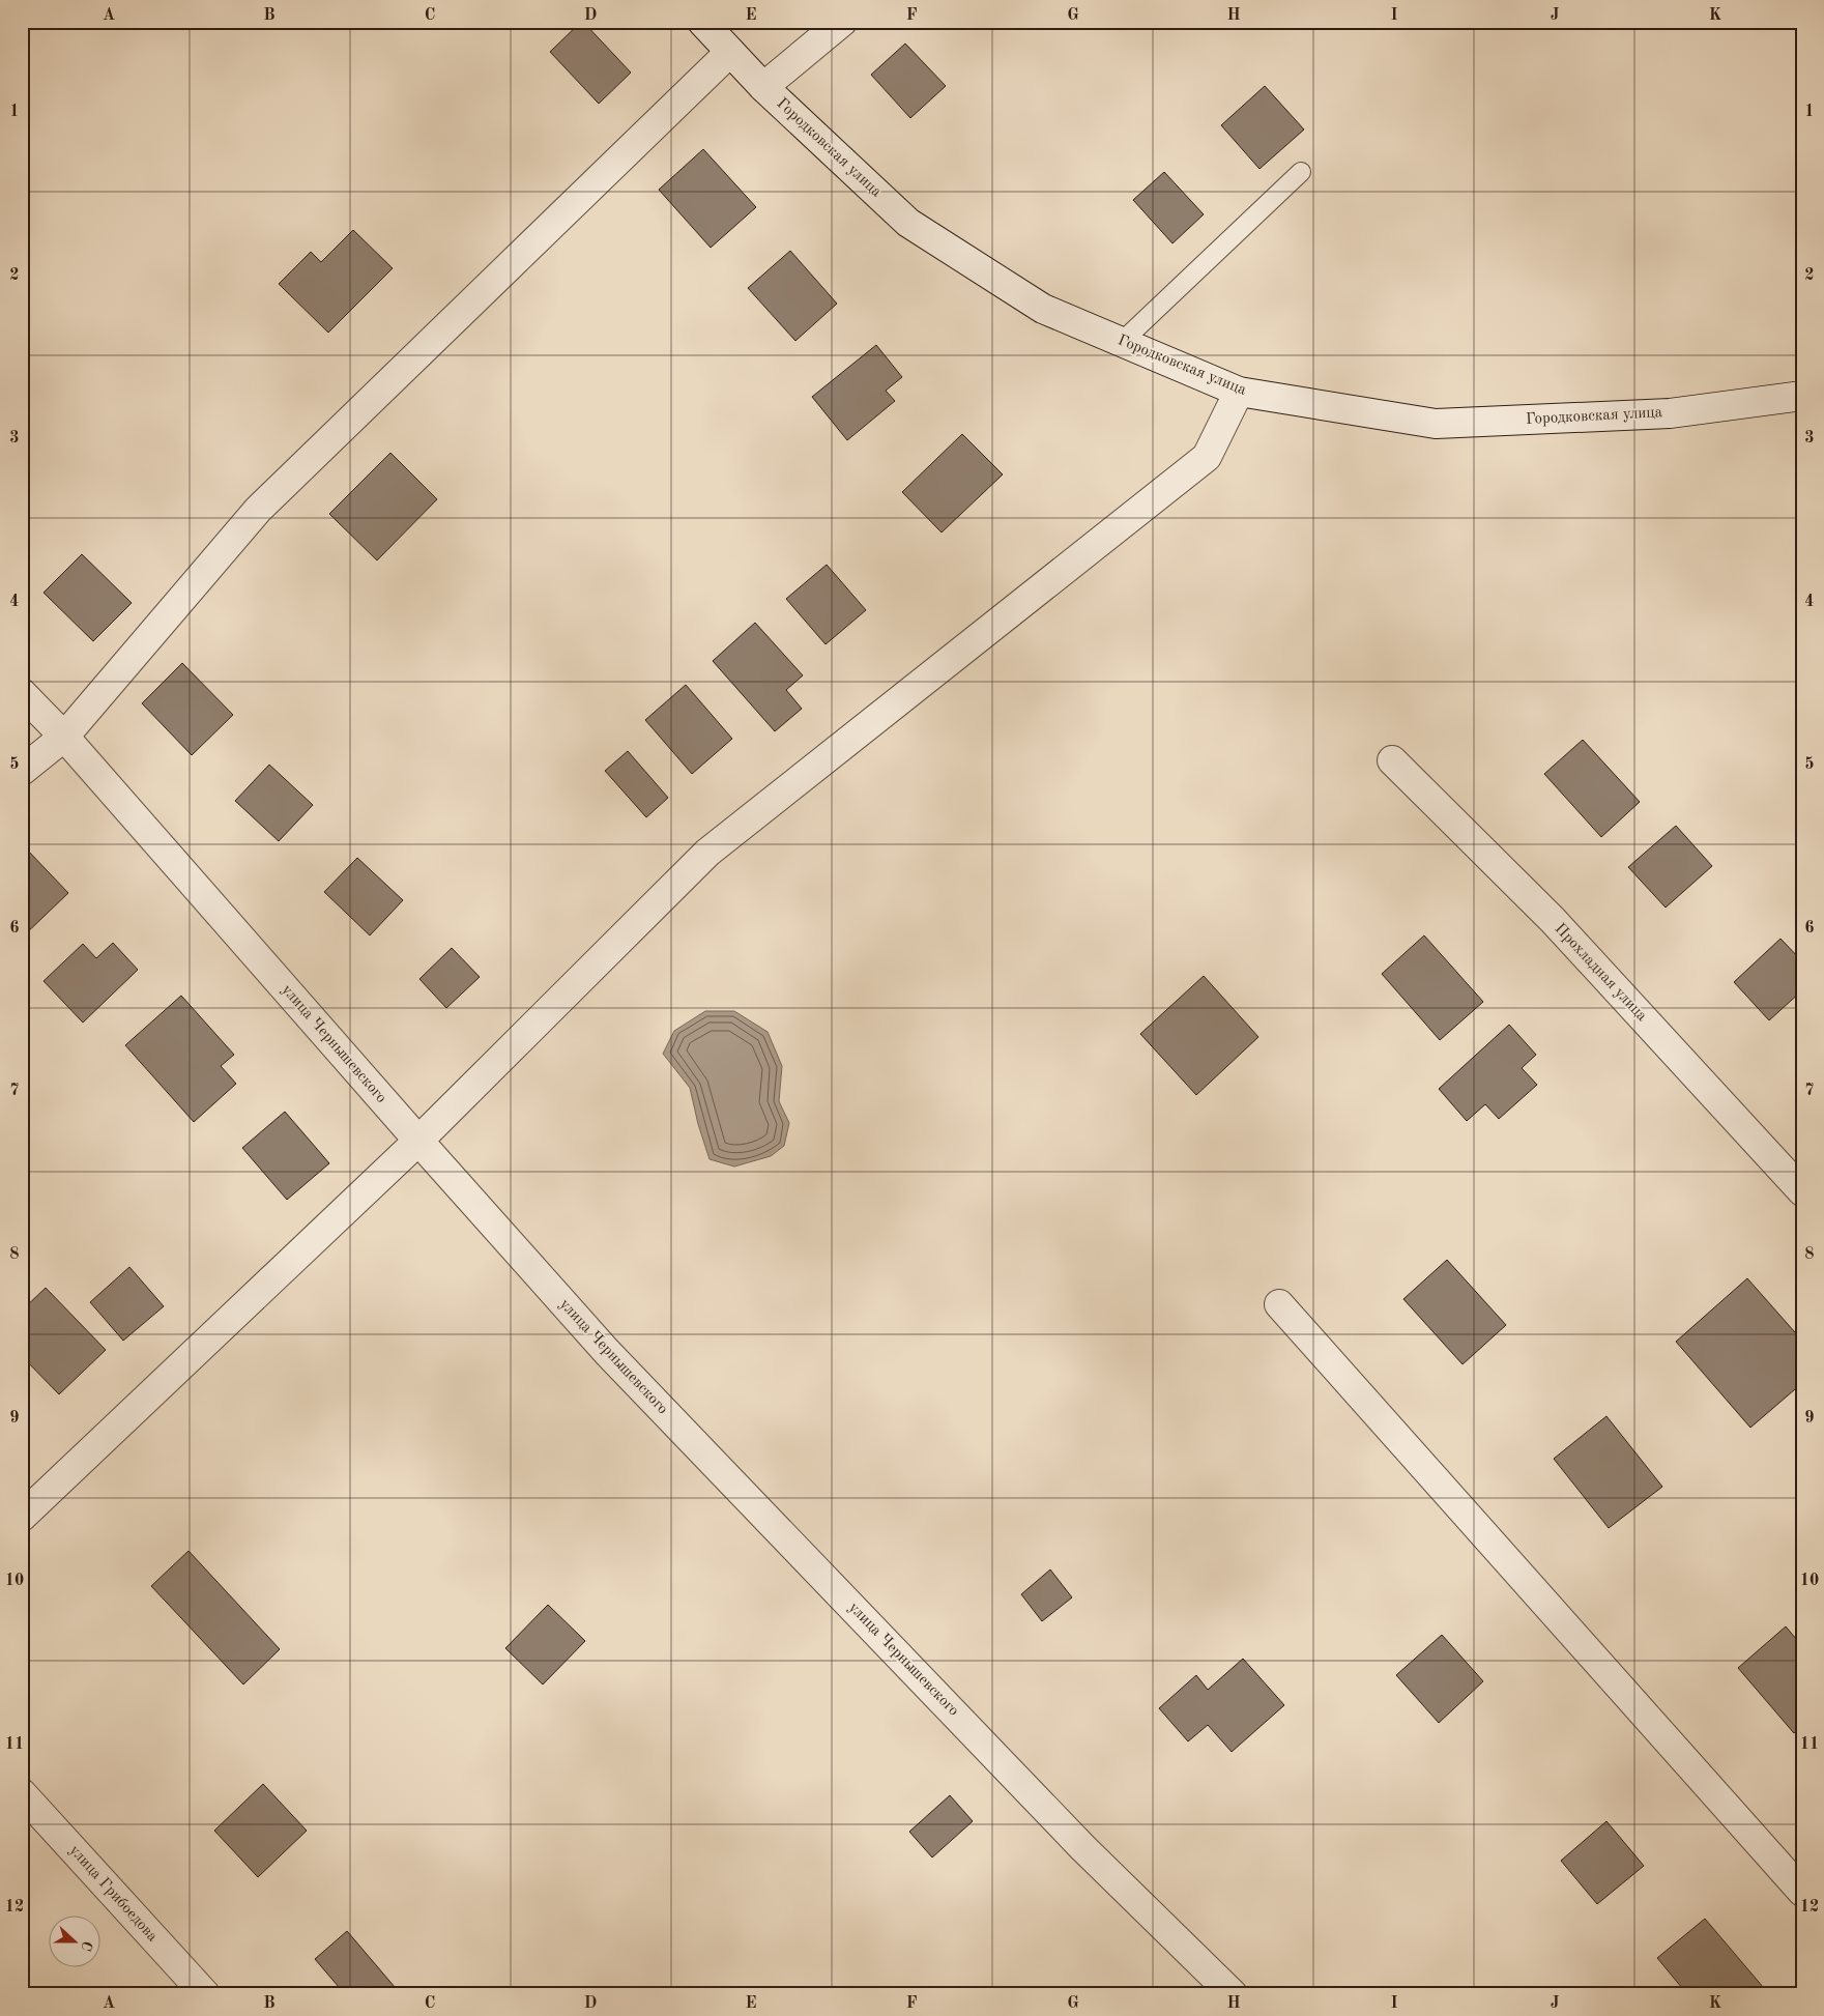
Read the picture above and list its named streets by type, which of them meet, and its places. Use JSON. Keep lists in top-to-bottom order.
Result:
{
  "streets": {
    "street": [
      "Городковская улица",
      "Прохладная улица",
      "улица Чернышевского",
      "улица Грибоедова"
    ]
  },
  "north": "right",
  "grid": {
    "columns": [
      "A",
      "B",
      "C",
      "D",
      "E",
      "F",
      "G",
      "H",
      "I",
      "J",
      "K"
    ],
    "rows": [
      "1",
      "2",
      "3",
      "4",
      "5",
      "6",
      "7",
      "8",
      "9",
      "10",
      "11",
      "12"
    ]
  }
}
